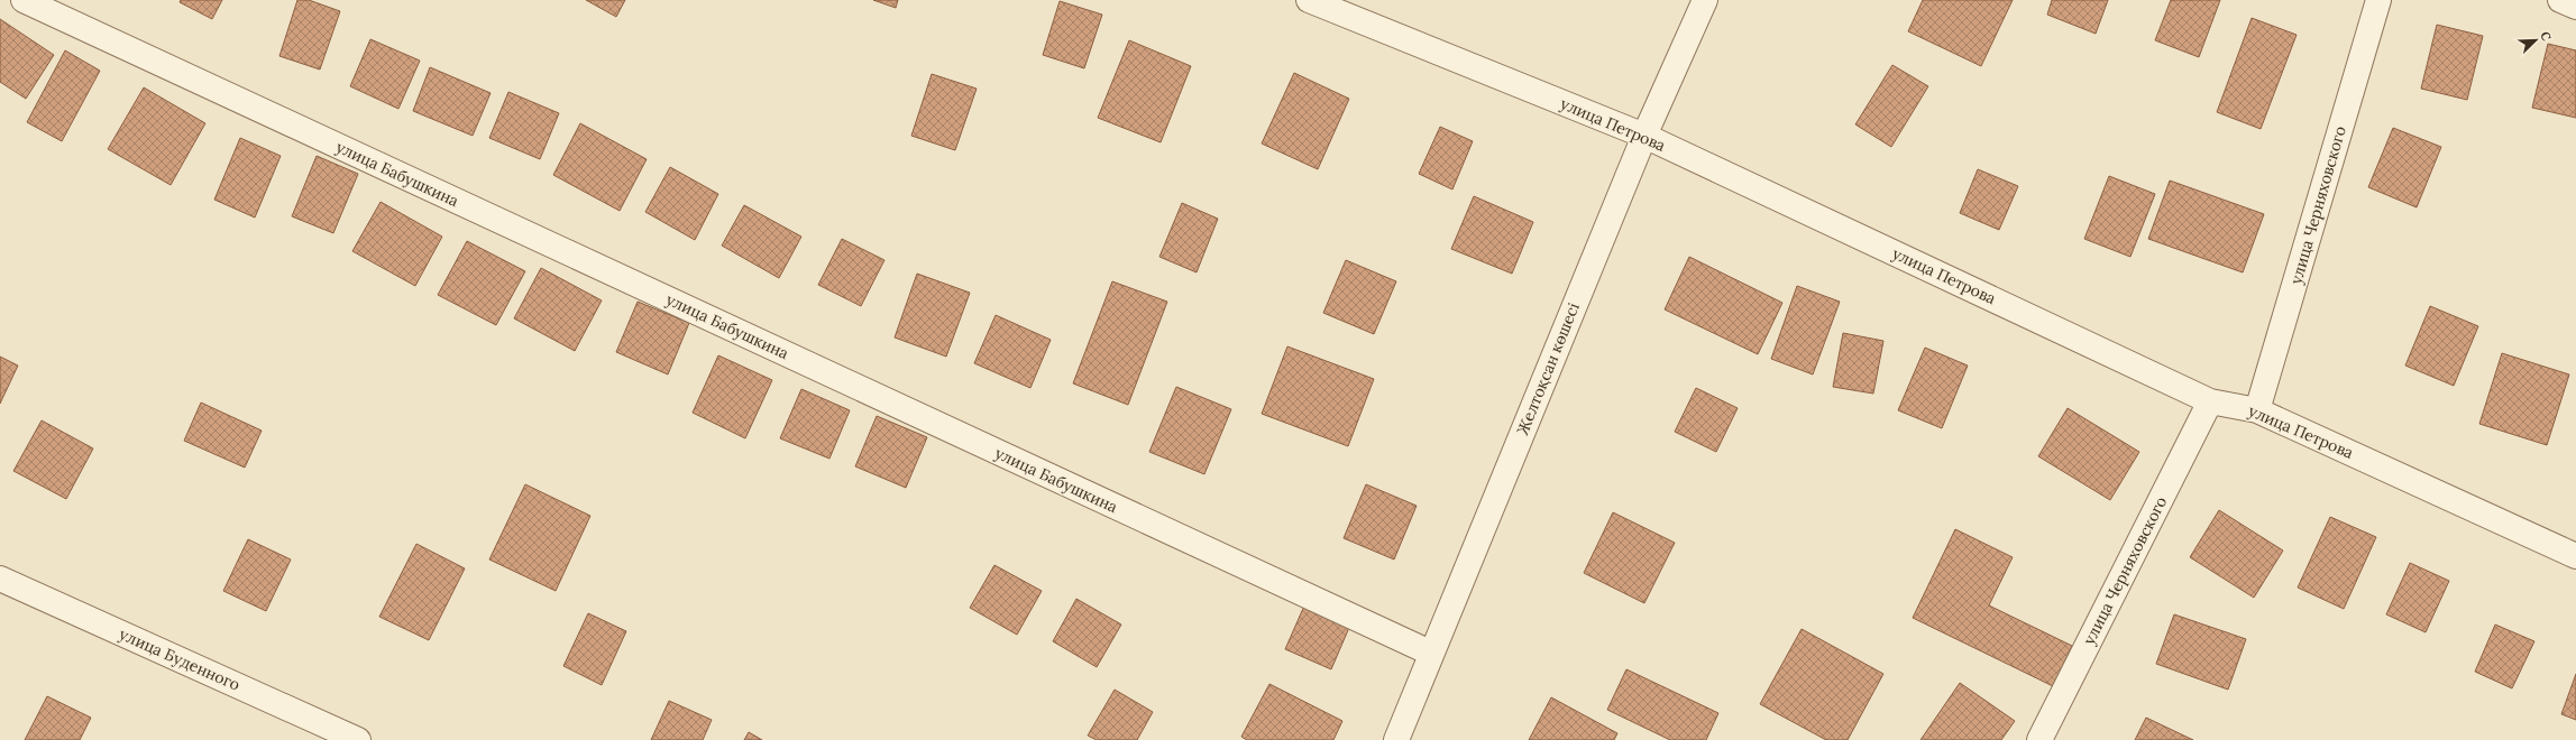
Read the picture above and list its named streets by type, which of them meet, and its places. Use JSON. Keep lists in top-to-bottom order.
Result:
{
  "streets": {
    "street": [
      "улица Петрова",
      "улица Бабушкина",
      "улица Черняховского",
      "Желтоқсан көшесі",
      "улица Буденного"
    ]
  },
  "crossings": [
    ["улица Петрова", "улица Черняховского"],
    ["улица Петрова", "Желтоқсан көшесі"],
    ["улица Бабушкина", "Желтоқсан көшесі"]
  ],
  "north": "top right"
}
